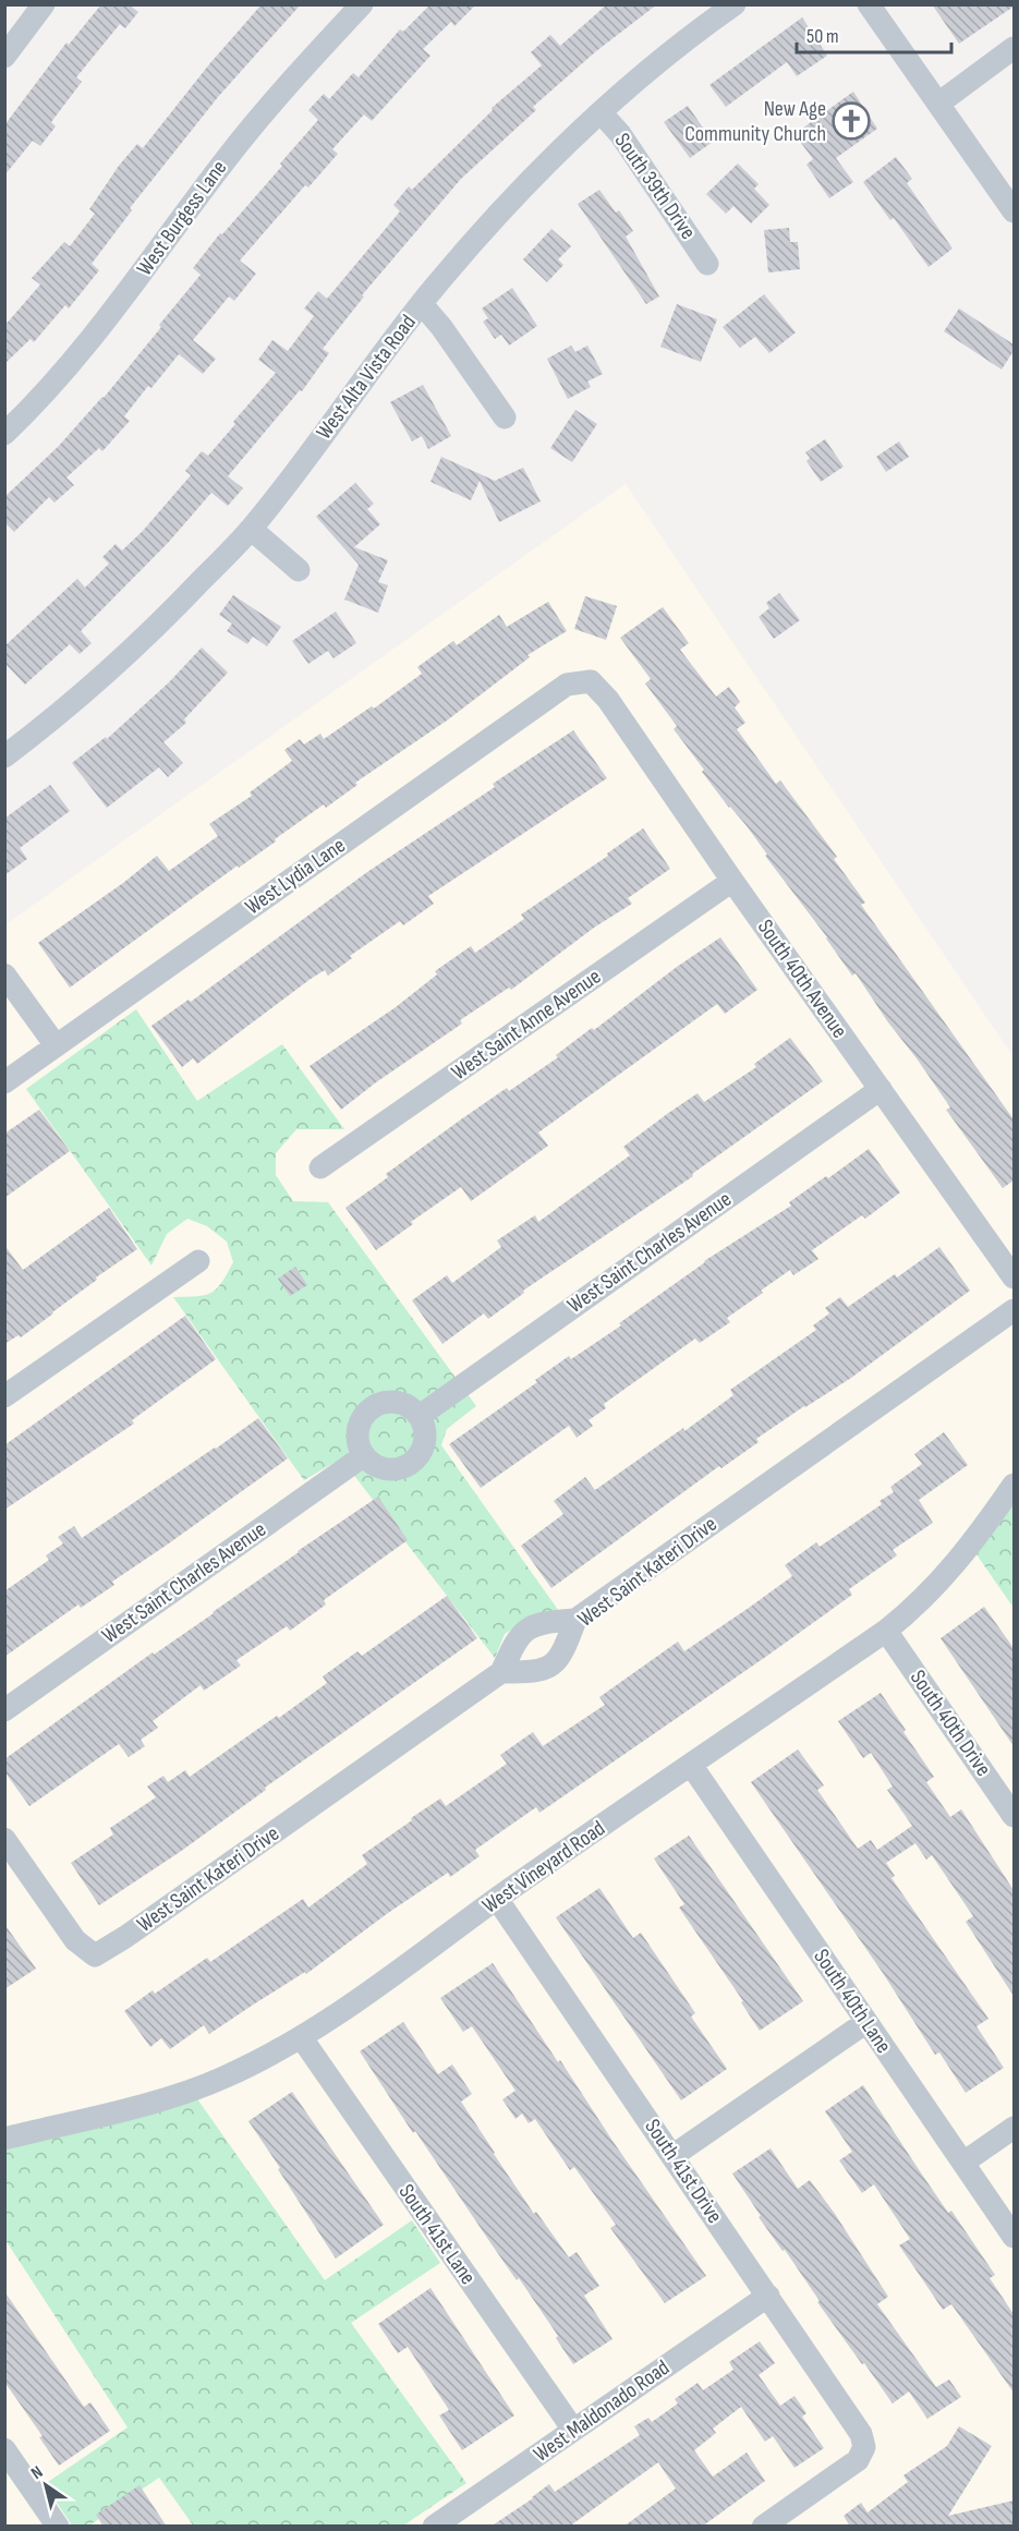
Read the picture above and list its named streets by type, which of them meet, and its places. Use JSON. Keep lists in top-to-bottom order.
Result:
{
  "streets": {
    "street": [
      "South 39th Drive",
      "West Burgess Lane",
      "West Alta Vista Road",
      "West Lydia Lane",
      "South 40th Avenue",
      "West Saint Anne Avenue",
      "West Saint Charles Avenue",
      "West Saint Kateri Drive",
      "South 40th Drive",
      "West Vineyard Road",
      "South 40th Lane",
      "South 41st Drive",
      "South 41st Lane",
      "West Maldonado Road"
    ]
  },
  "crossings": [
    ["South 39th Drive", "West Alta Vista Road"],
    ["West Lydia Lane", "South 40th Avenue"],
    ["South 40th Avenue", "West Saint Anne Avenue"],
    ["South 40th Avenue", "West Saint Charles Avenue"],
    ["South 40th Drive", "West Vineyard Road"],
    ["West Vineyard Road", "South 40th Lane"],
    ["West Vineyard Road", "South 41st Drive"],
    ["West Vineyard Road", "South 41st Lane"],
    ["South 41st Drive", "West Maldonado Road"],
    ["South 41st Lane", "West Maldonado Road"]
  ],
  "places": {
    "church": ["New Age Community Church"]
  },
  "scale_bar": "50 m",
  "north": "top left"
}
